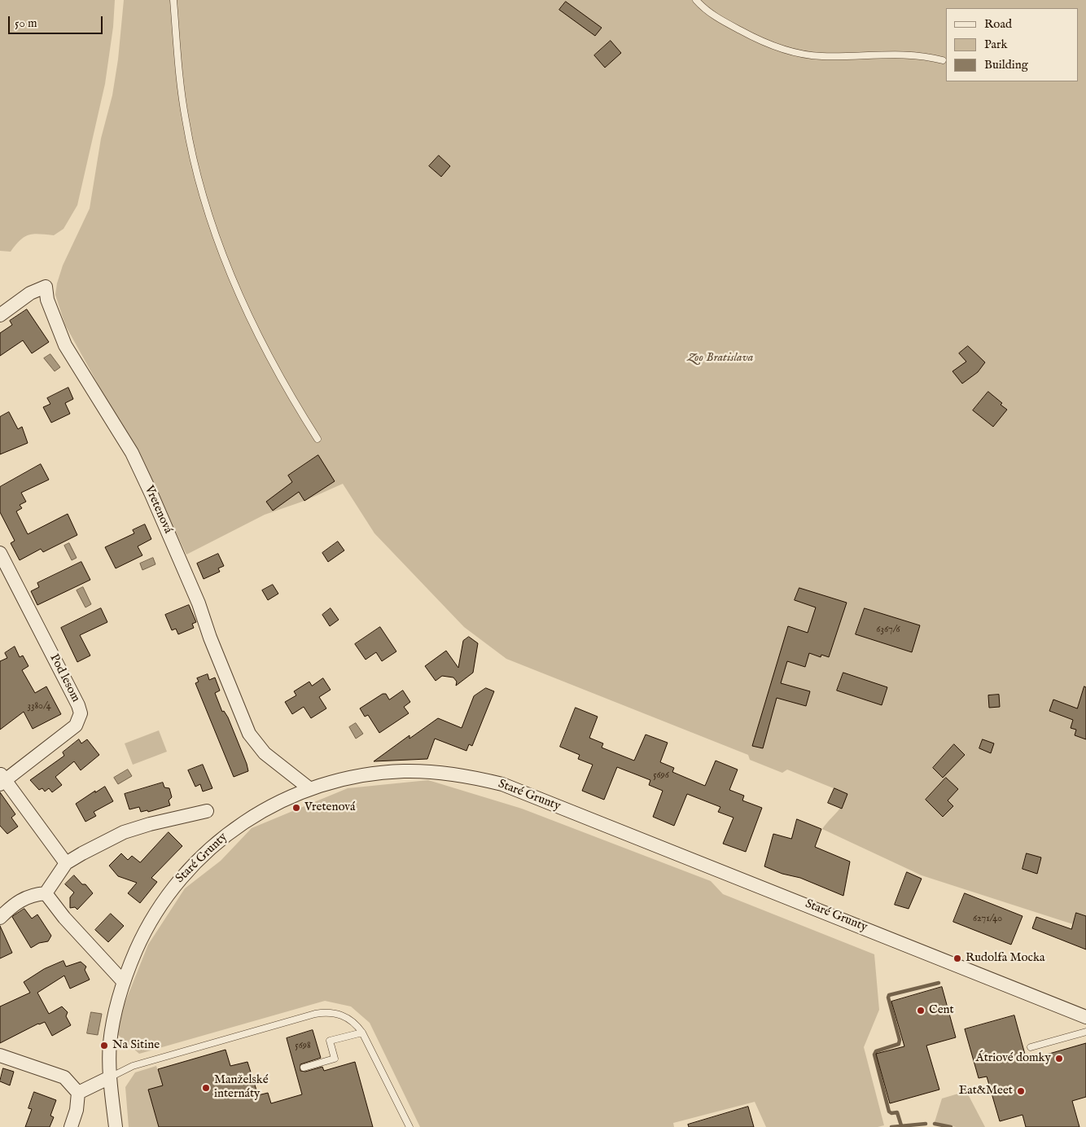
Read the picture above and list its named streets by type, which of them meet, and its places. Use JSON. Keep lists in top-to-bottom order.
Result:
{
  "streets": {
    "street": ["Vretenová", "Pod lesom", "Staré Grunty"]
  },
  "crossings": [
    ["Vretenová", "Staré Grunty"]
  ],
  "parks": ["Zoo Bratislava"],
  "places": [
    "Vretenová",
    "Rudolfa Mocka",
    "Cent",
    "Na Sitine",
    "Átriové domky",
    "Manželské internáty",
    "Eat&Meet"
  ],
  "house_numbers": [
    "6367/6",
    "3380/4",
    "5696",
    "6271/40",
    "5698"
  ],
  "legend": ["Road", "Park", "Building"],
  "scale_bar": "50 m"
}
